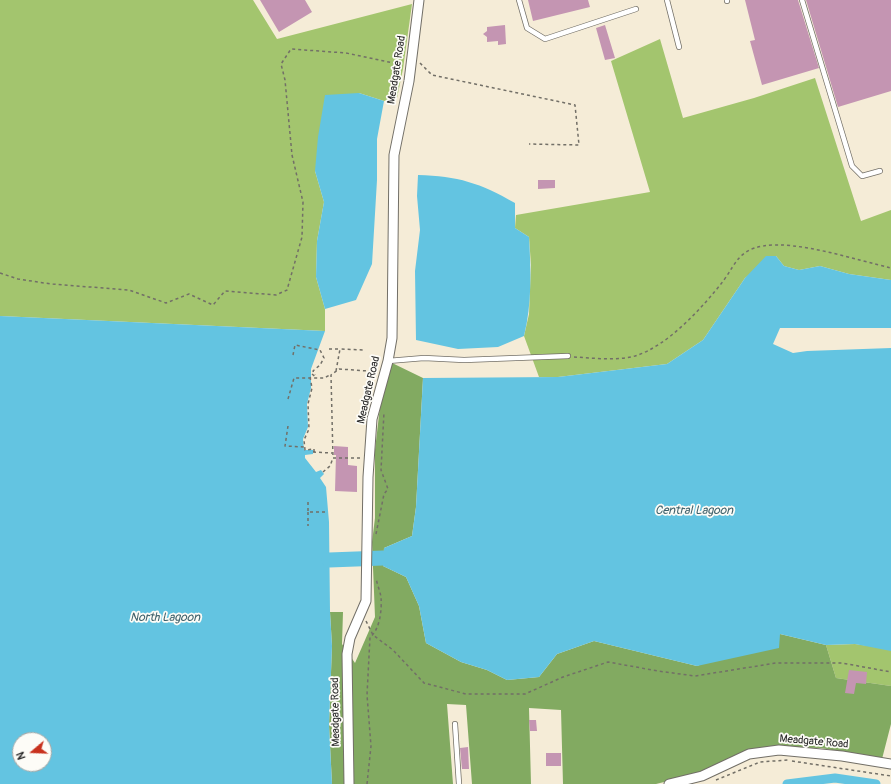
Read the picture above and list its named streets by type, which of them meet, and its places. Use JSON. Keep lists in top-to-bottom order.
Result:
{
  "streets": {
    "street": ["Meadgate Road"]
  },
  "water": ["Central Lagoon", "North Lagoon"],
  "north": "left"
}
